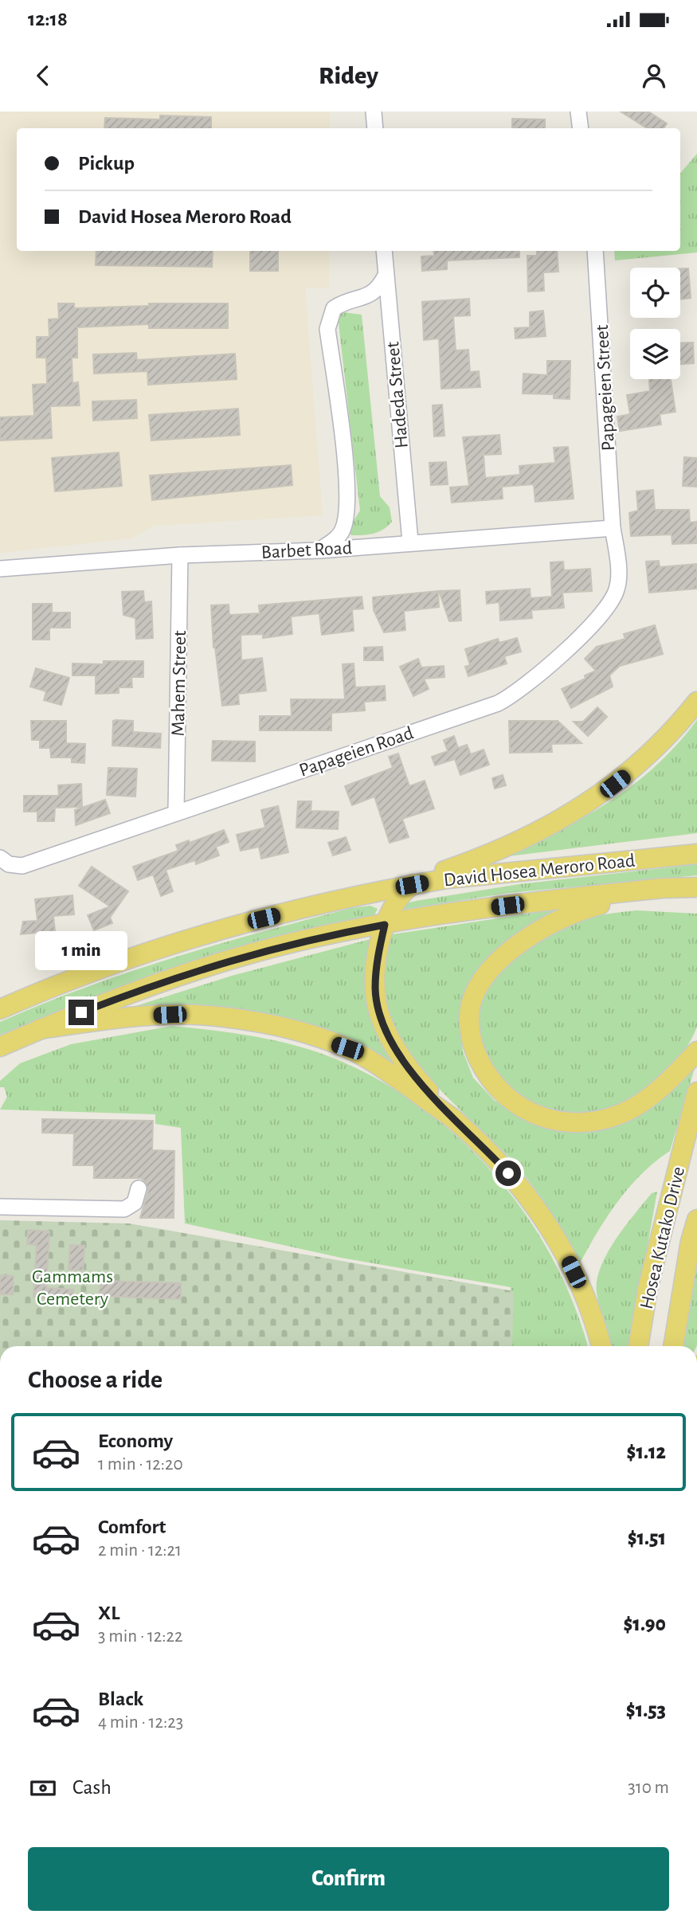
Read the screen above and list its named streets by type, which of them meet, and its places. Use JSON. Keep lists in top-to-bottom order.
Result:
{
  "streets": {
    "main road": ["David Hosea Meroro Road", "Hosea Kutako Drive"],
    "street": [
      "Papageien Street",
      "Hadeda Street",
      "Barbet Road",
      "Mahem Street",
      "Papageien Road"
    ]
  },
  "crossings": [
    ["Papageien Street", "Barbet Road"],
    ["Papageien Street", "Papageien Road"],
    ["Hadeda Street", "Barbet Road"],
    ["Barbet Road", "Mahem Street"],
    ["Barbet Road", "Papageien Road"],
    ["Mahem Street", "Papageien Road"]
  ],
  "parks": ["Gammams Cemetery"],
  "page": {
    "status": "12:18",
    "header": "Ridey",
    "banner": ["Pickup", "David Hosea Meroro Road"],
    "bubble": "1 min",
    "heading": "Choose a ride",
    "list": [
      {
        "name": "Economy",
        "note": "1 min · 12:20",
        "value": "$1.12"
      },
      {
        "name": "Comfort",
        "note": "2 min · 12:21",
        "value": "$1.51"
      },
      {
        "name": "XL",
        "note": "3 min · 12:22",
        "value": "$1.90"
      },
      {
        "name": "Black",
        "note": "4 min · 12:23",
        "value": "$1.53"
      }
    ],
    "pay": ["Cash", "310 m"],
    "buttons": "Confirm"
  }
}
